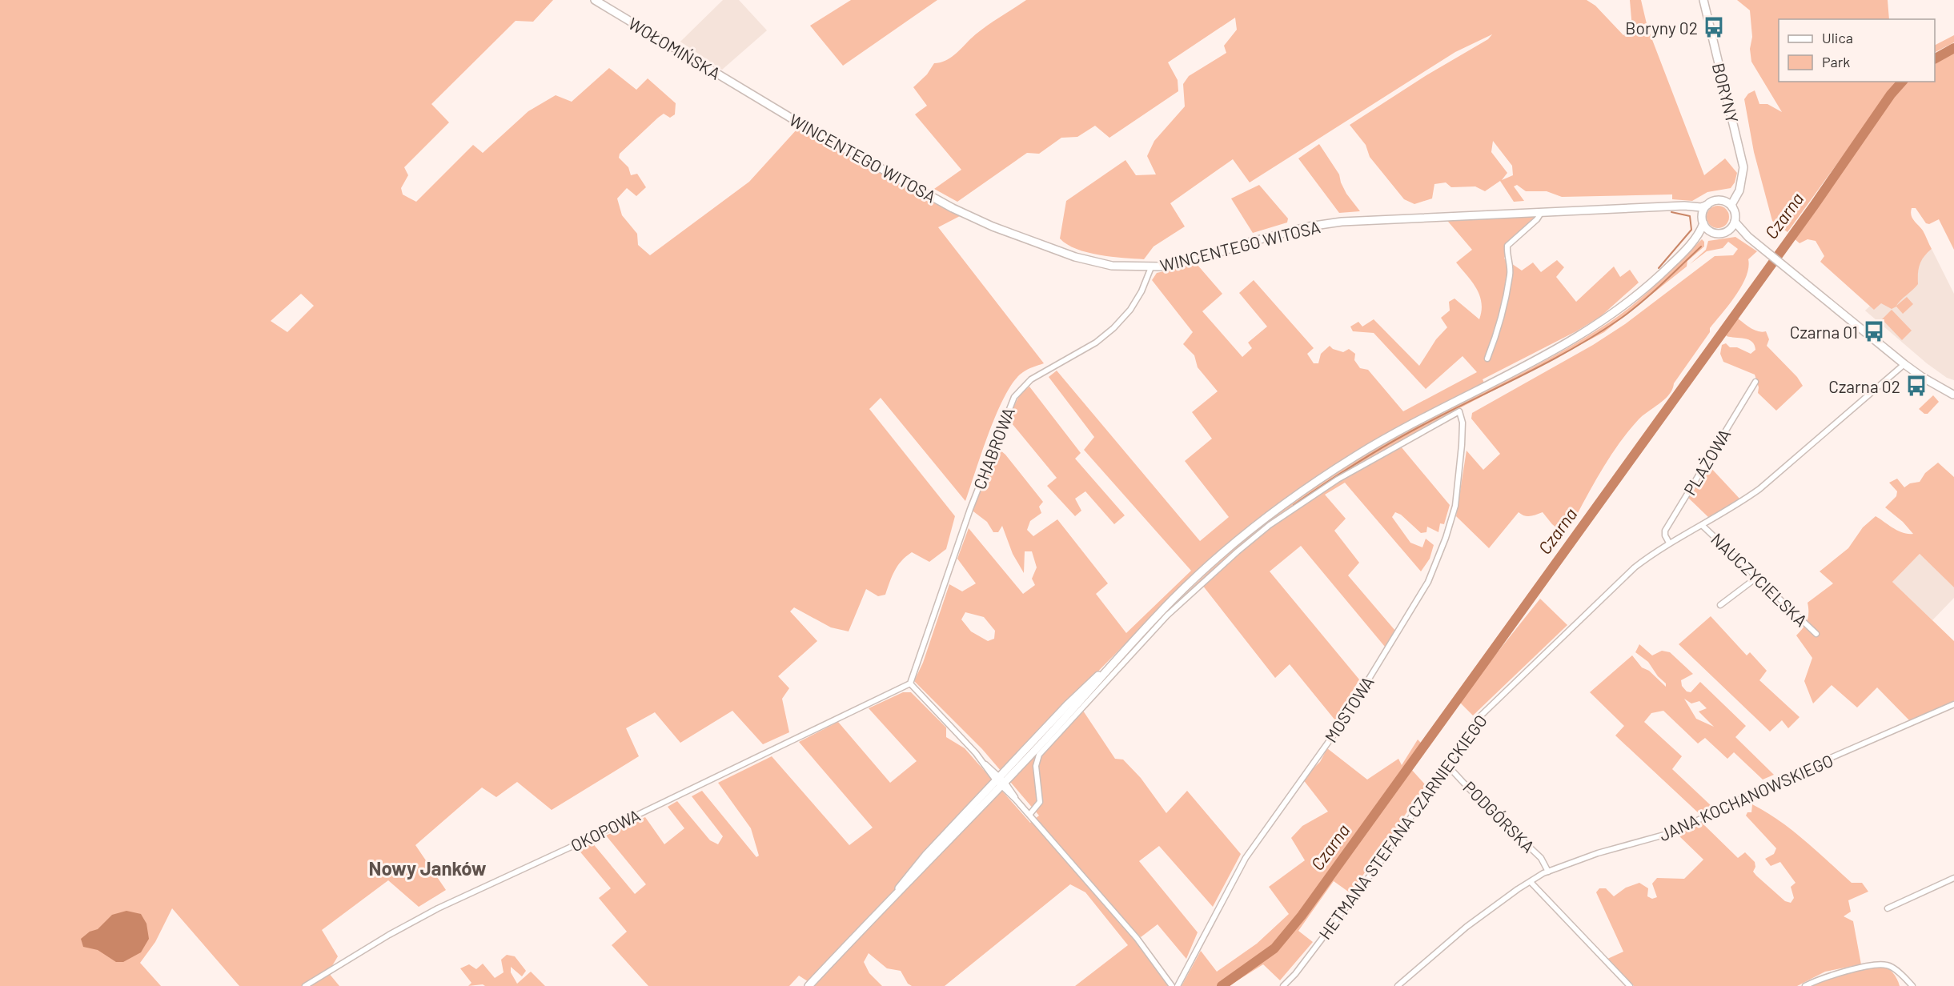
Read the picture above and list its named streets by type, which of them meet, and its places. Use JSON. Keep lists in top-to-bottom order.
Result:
{
  "streets": {
    "main road": ["WOŁOMIŃSKA", "BORYNY", "WINCENTEGO WITOSA"],
    "street": [
      "CHABROWA",
      "PLAŻOWA",
      "NAUCZYCIELSKA",
      "MOSTOWA",
      "JANA KOCHANOWSKIEGO",
      "PODGÓRSKA",
      "HETMANA STEFANA CZARNIECKIEGO",
      "OKOPOWA"
    ]
  },
  "crossings": [
    ["WOŁOMIŃSKA", "WINCENTEGO WITOSA"],
    ["BORYNY", "WINCENTEGO WITOSA"],
    ["WINCENTEGO WITOSA", "CHABROWA"],
    ["CHABROWA", "OKOPOWA"],
    ["PLAŻOWA", "HETMANA STEFANA CZARNIECKIEGO"],
    ["NAUCZYCIELSKA", "HETMANA STEFANA CZARNIECKIEGO"],
    ["JANA KOCHANOWSKIEGO", "PODGÓRSKA"],
    ["PODGÓRSKA", "HETMANA STEFANA CZARNIECKIEGO"]
  ],
  "districts": ["Nowy Janków"],
  "water": ["Czarna"],
  "places": {
    "bus stop": ["Boryny 02", "Czarna 01", "Czarna 02"]
  },
  "legend": ["Ulica", "Park"]
}
